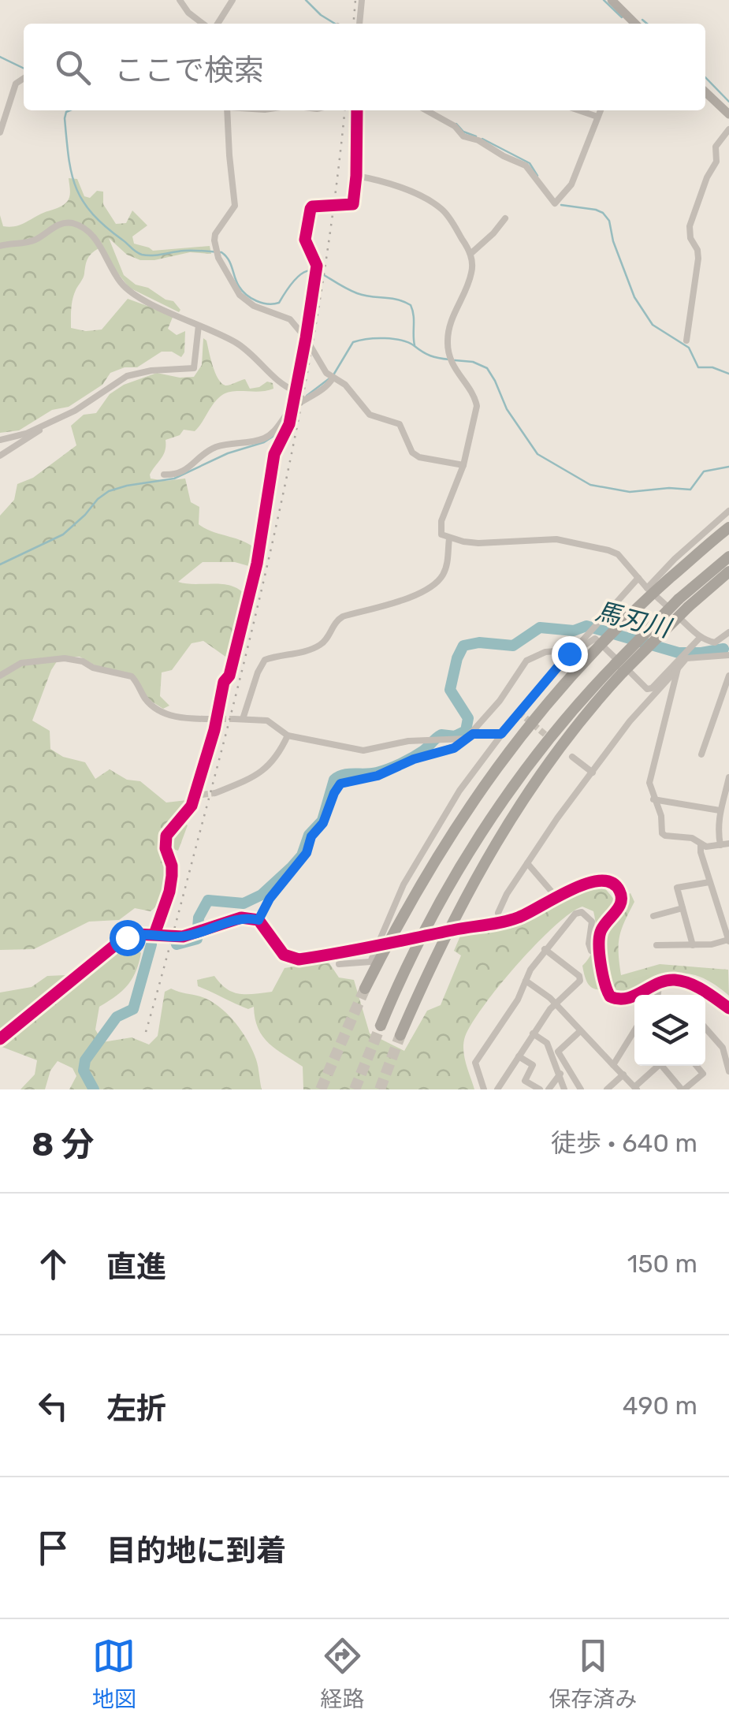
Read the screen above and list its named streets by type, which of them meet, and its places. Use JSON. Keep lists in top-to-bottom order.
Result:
{
  "water": ["馬刃川"],
  "page": {
    "search": "ここで検索",
    "heading": ["8 分", "徒歩 · 640 m"],
    "list": [
      ["直進", "150 m"],
      ["左折", "490 m"],
      "目的地に到着"
    ],
    "nav": ["地図", "経路", "保存済み"]
  }
}
